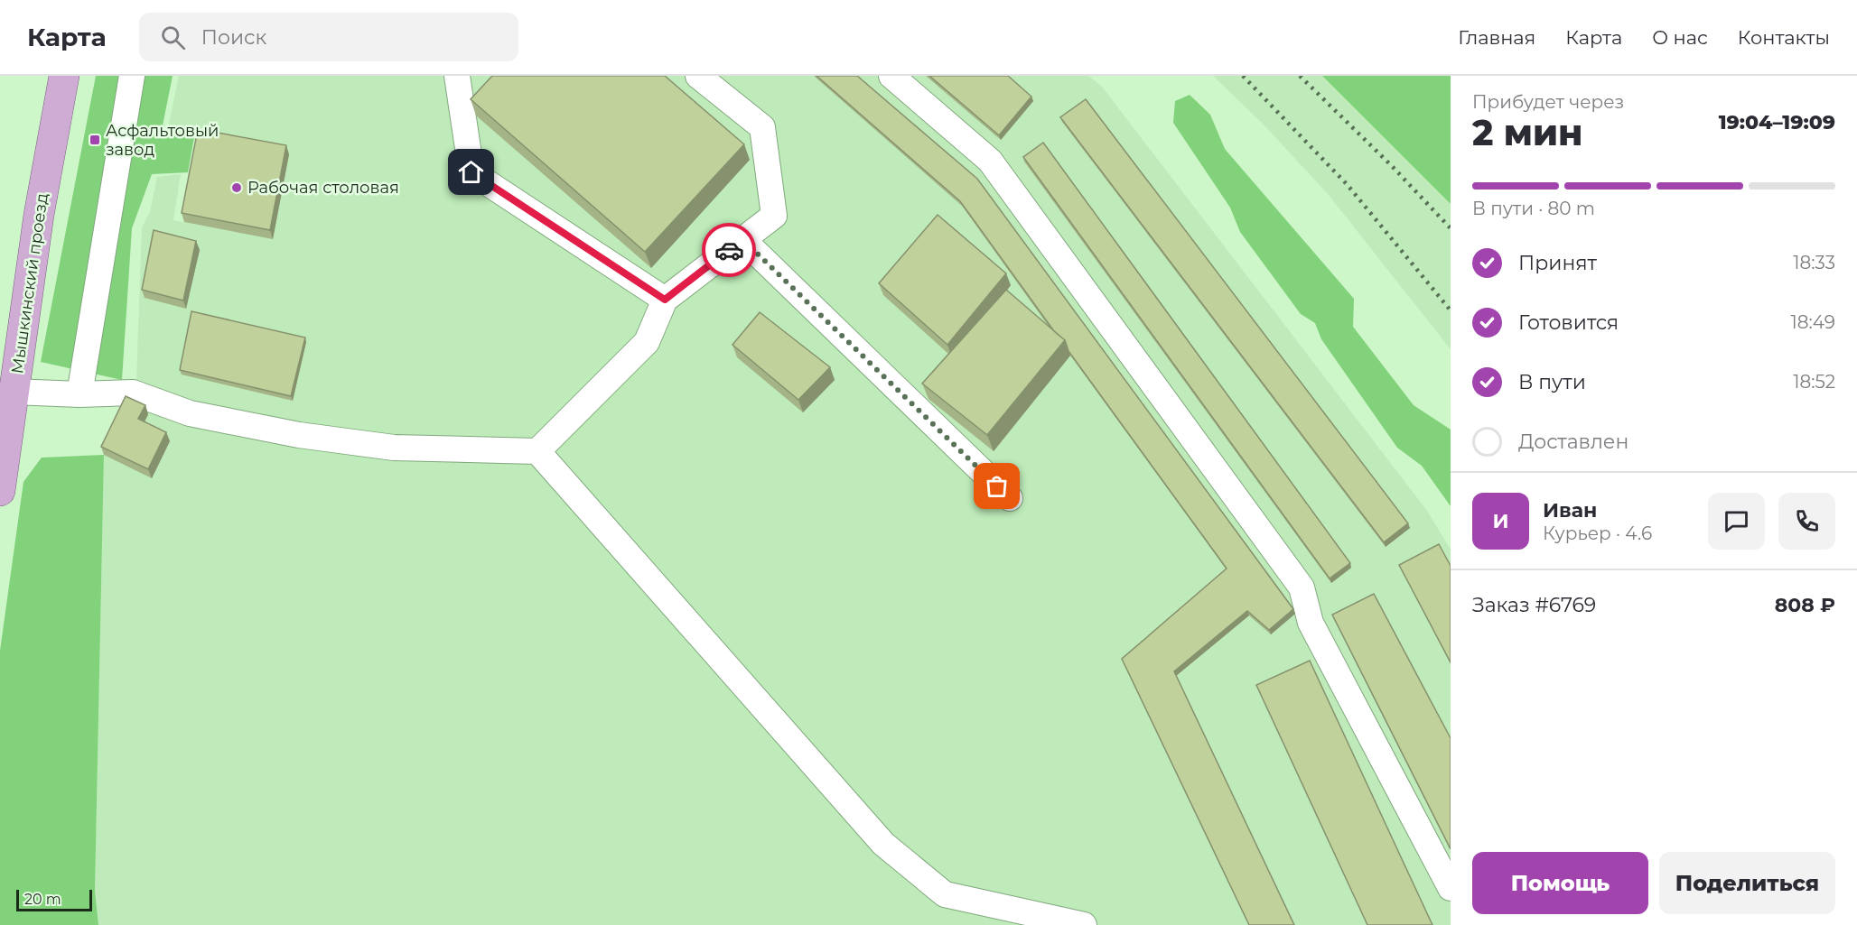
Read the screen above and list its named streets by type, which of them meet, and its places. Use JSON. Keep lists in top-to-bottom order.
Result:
{
  "streets": {
    "main road": ["Мышкинский проезд"]
  },
  "places": {
    "transit": ["Асфальтовый завод"],
    "other": ["Рабочая столовая"]
  },
  "scale_bar": "20 m",
  "page": {
    "header": "Карта",
    "search": "Поиск",
    "nav": [
      "Главная",
      "Карта",
      "О нас",
      "Контакты"
    ],
    "heading": ["2 мин", "Прибудет через", "19:04–19:09"],
    "panel": [
      "Иван",
      "Курьер · 4.6",
      "Заказ #6769",
      "808 ₽"
    ],
    "bar": "В пути · 80 m",
    "list": [
      ["Принят", "18:33"],
      ["Готовится", "18:49"],
      ["В пути", "18:52"],
      "Доставлен"
    ],
    "round": "И",
    "buttons": ["Помощь", "Поделиться"],
    "scale": "20 m"
  }
}
